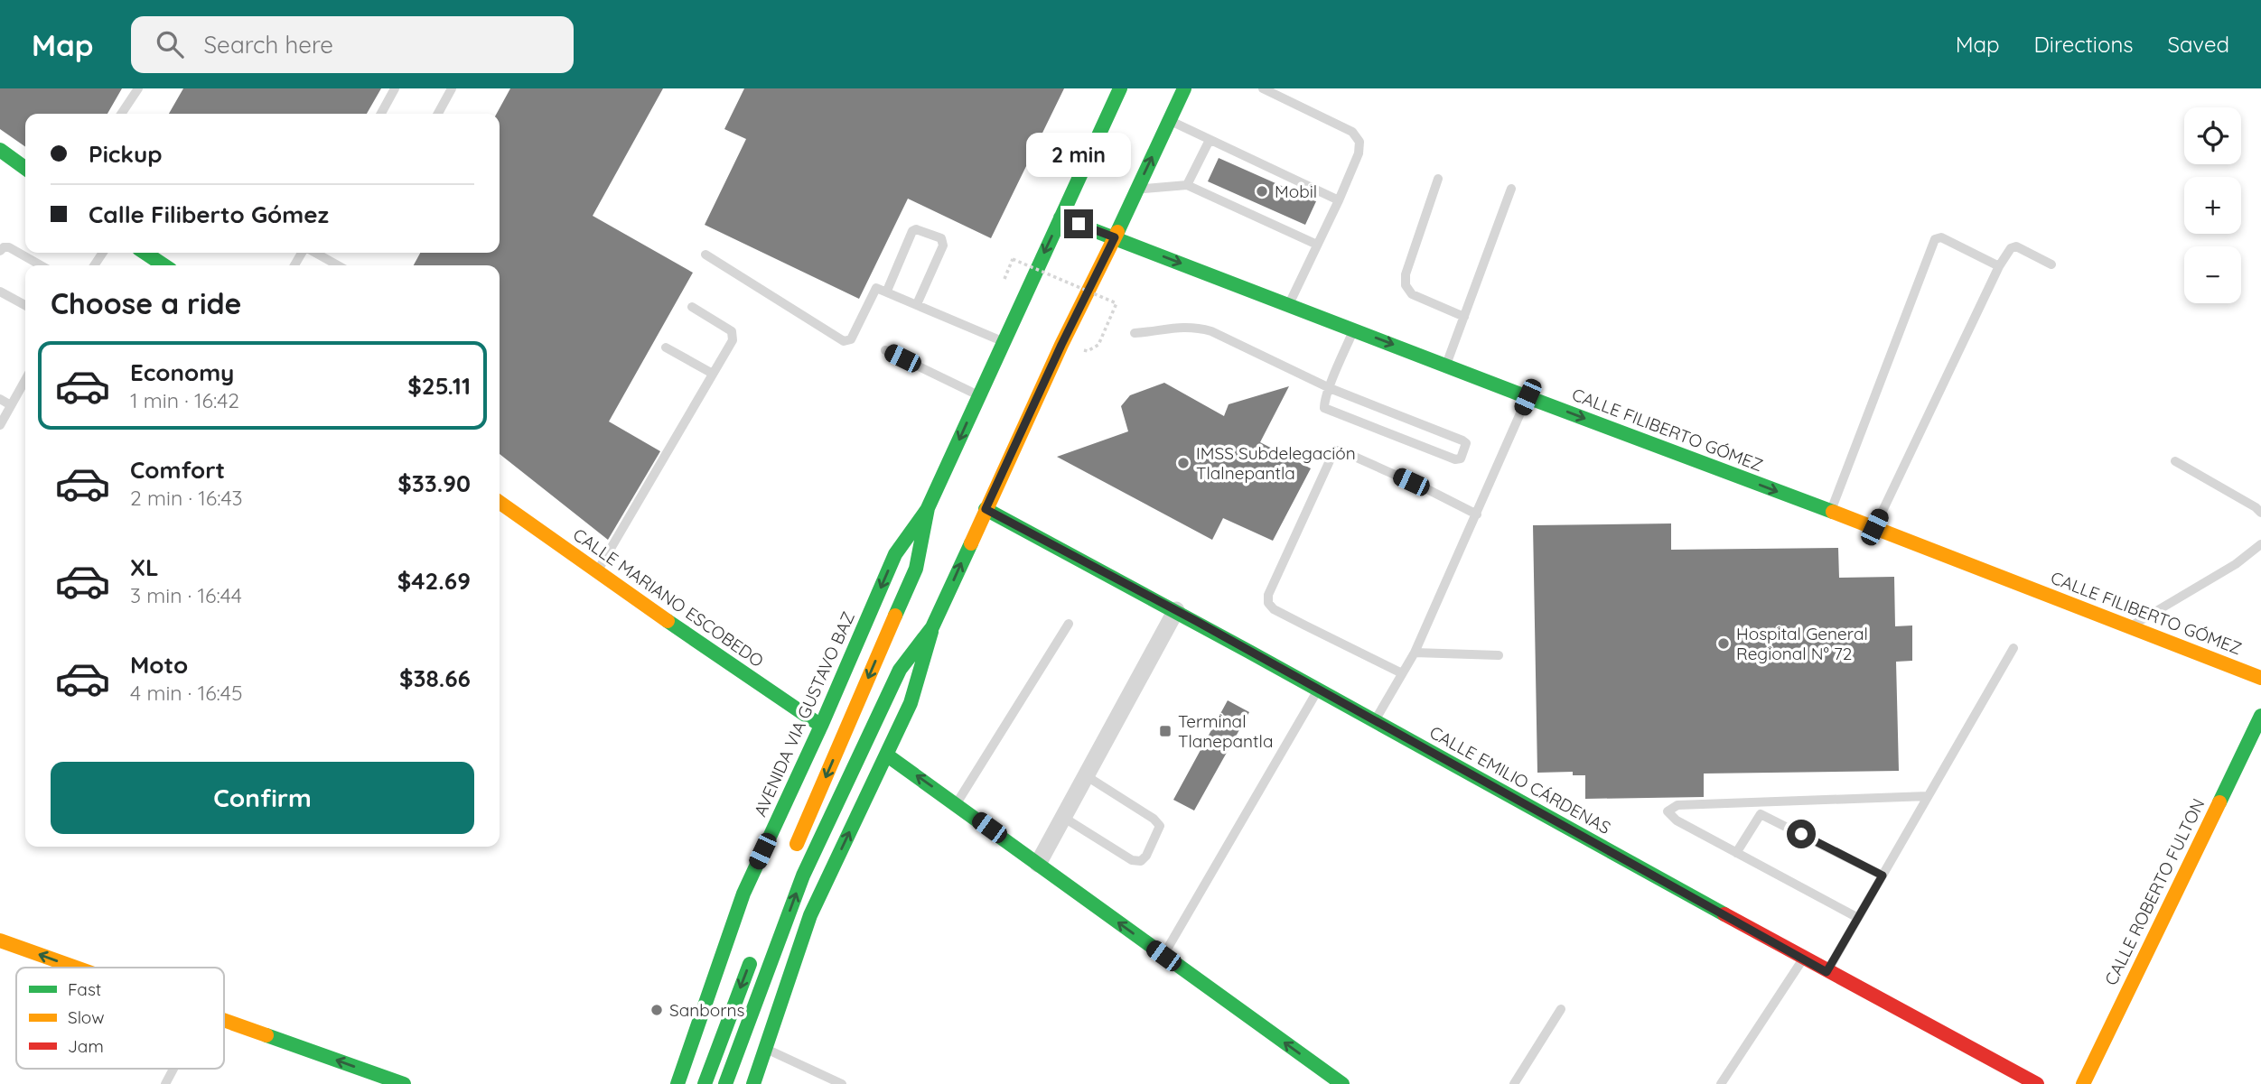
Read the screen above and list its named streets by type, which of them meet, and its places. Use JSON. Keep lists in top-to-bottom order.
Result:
{
  "streets": {
    "street": [
      "CALLE FILIBERTO GÓMEZ",
      "CALLE MARIANO ESCOBEDO",
      "AVENIDA VIA GUSTAVO BAZ",
      "CALLE EMILIO CÁRDENAS",
      "CALLE ROBERTO FULTON"
    ]
  },
  "crossings": [
    ["CALLE FILIBERTO GÓMEZ", "AVENIDA VIA GUSTAVO BAZ"],
    ["CALLE MARIANO ESCOBEDO", "AVENIDA VIA GUSTAVO BAZ"]
  ],
  "one_way": ["CALLE FILIBERTO GÓMEZ"],
  "places": {
    "other": [
      "Mobil",
      "IMSS Subdelegación Tlalnepantla",
      "Hospital General Regional N° 72",
      "Sanborns"
    ],
    "transit": ["Terminal Tlanepantla"]
  },
  "legend": ["Fast", "Slow", "Jam"],
  "page": {
    "header": "Map",
    "search": "Search here",
    "nav": ["Map", "Directions", "Saved"],
    "map_buttons": ["+", "−"],
    "banner": ["Pickup", "Calle Filiberto Gómez"],
    "bubble": "2 min",
    "heading": "Choose a ride",
    "list": [
      {
        "name": "Economy",
        "note": "1 min · 16:42",
        "value": "$25.11"
      },
      {
        "name": "Comfort",
        "note": "2 min · 16:43",
        "value": "$33.90"
      },
      {
        "name": "XL",
        "note": "3 min · 16:44",
        "value": "$42.69"
      },
      {
        "name": "Moto",
        "note": "4 min · 16:45",
        "value": "$38.66"
      }
    ],
    "buttons": "Confirm"
  }
}
